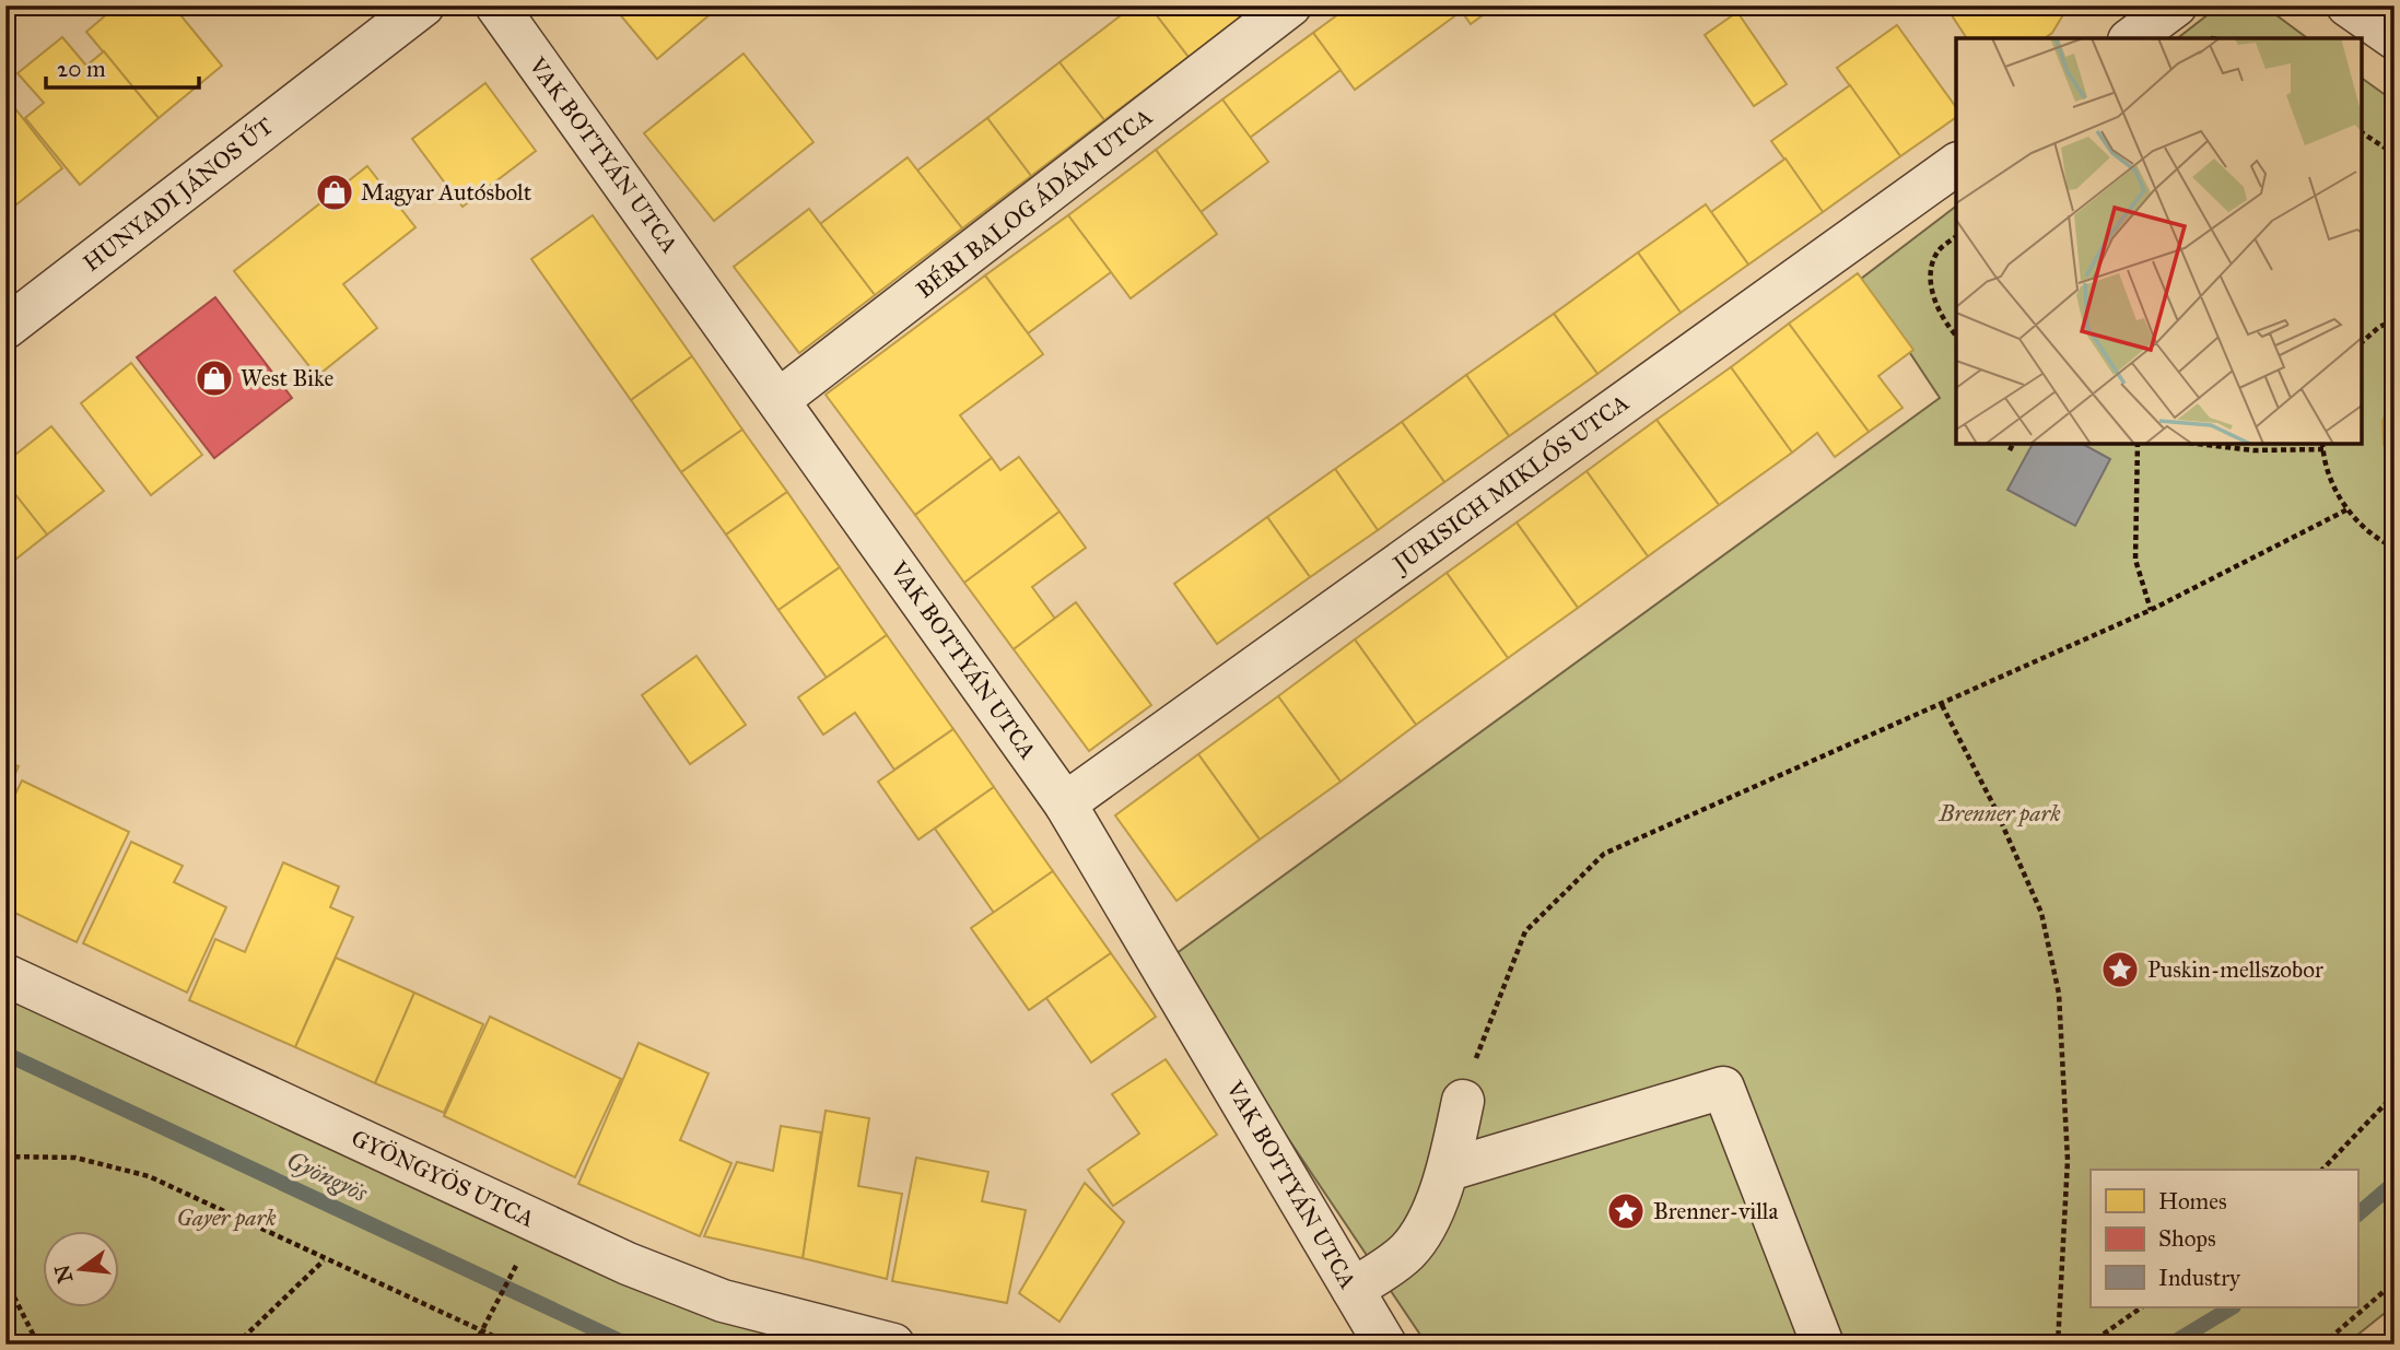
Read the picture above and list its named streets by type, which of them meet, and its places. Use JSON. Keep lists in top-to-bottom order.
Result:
{
  "streets": {
    "street": [
      "VAK BOTTYÁN UTCA",
      "HUNYADI JÁNOS ÚT",
      "BÉRI BALOG ÁDÁM UTCA",
      "JURISICH MIKLÓS UTCA",
      "GYÖNGYÖS UTCA"
    ]
  },
  "crossings": [
    ["VAK BOTTYÁN UTCA", "BÉRI BALOG ÁDÁM UTCA"],
    ["VAK BOTTYÁN UTCA", "JURISICH MIKLÓS UTCA"]
  ],
  "water": ["Gyöngyös"],
  "parks": ["Brenner park", "Gayer park"],
  "places": {
    "shop": ["Magyar Autósbolt", "West Bike"],
    "place": ["Puskin-mellszobor", "Brenner-villa"]
  },
  "legend": ["Homes", "Shops", "Industry"],
  "scale_bar": "20 m",
  "north": "left"
}
